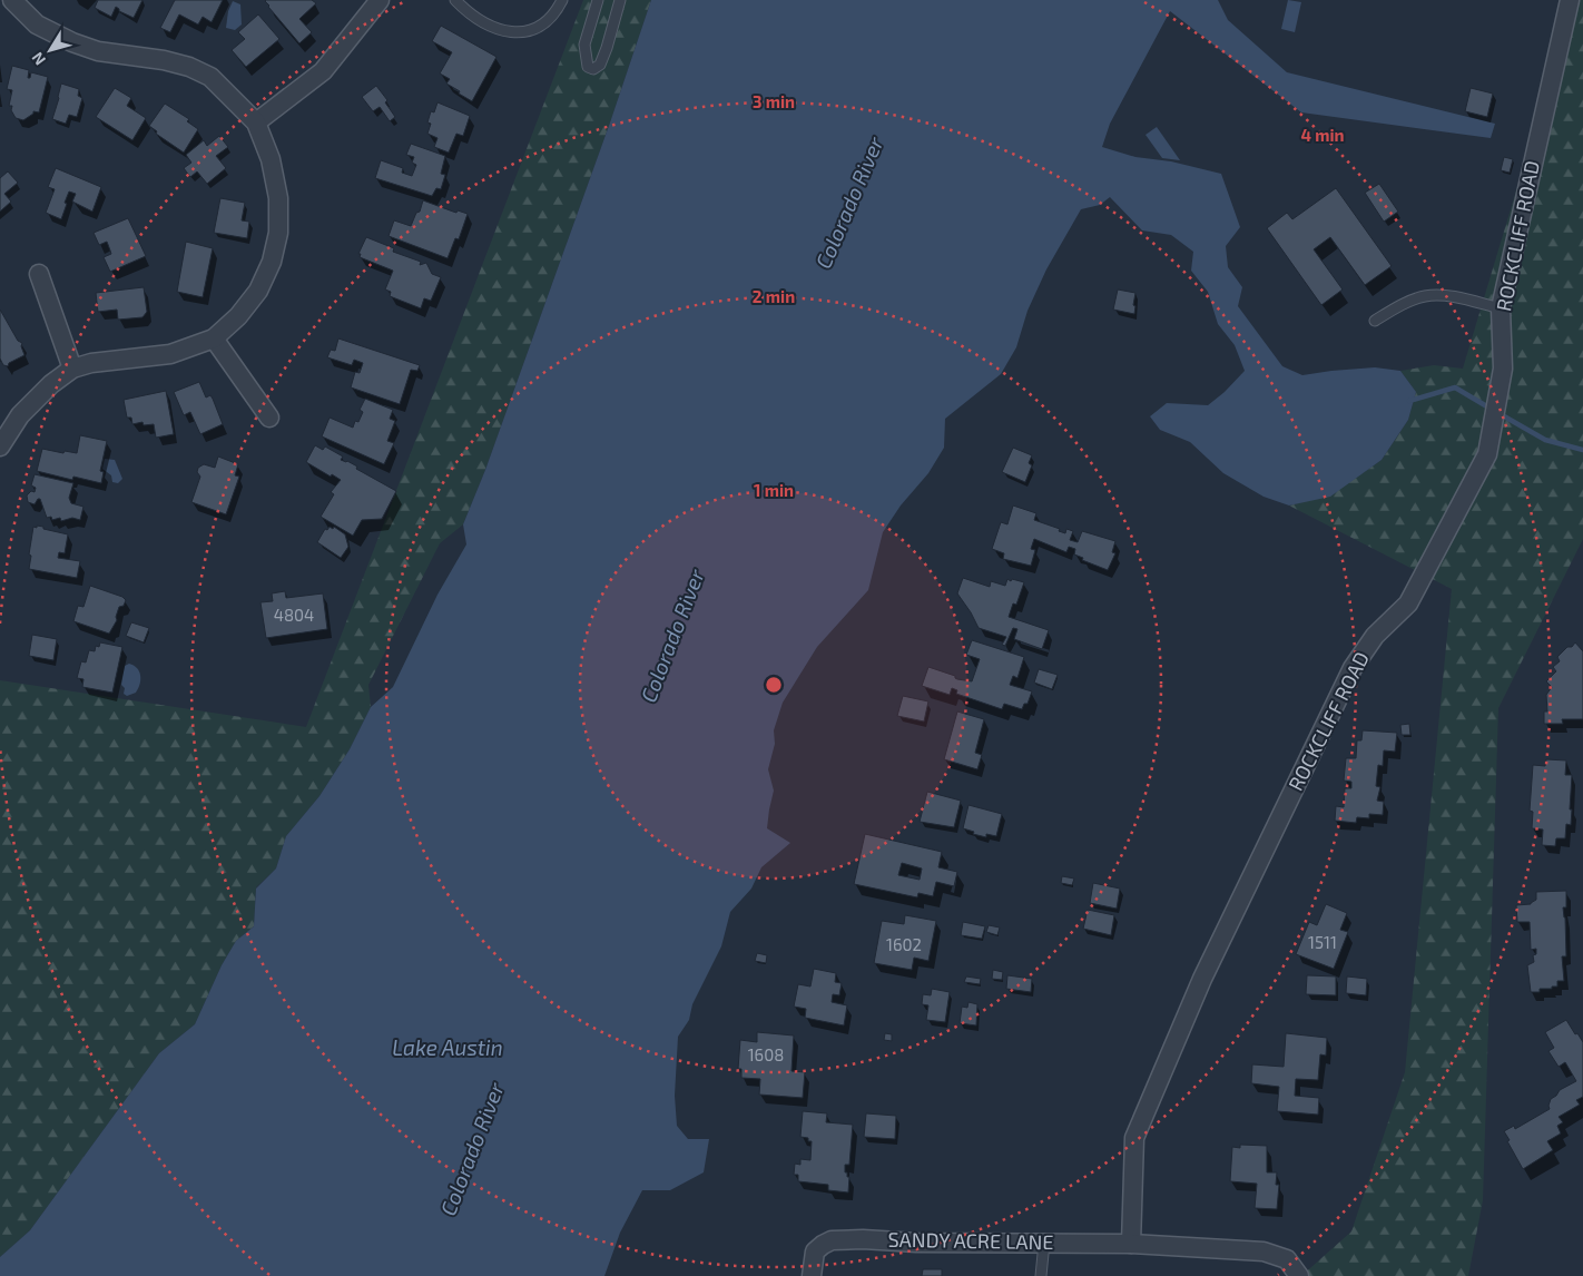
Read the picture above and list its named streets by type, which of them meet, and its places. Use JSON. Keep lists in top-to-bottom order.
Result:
{
  "streets": {
    "street": ["ROCKCLIFF ROAD", "SANDY ACRE LANE"]
  },
  "crossings": [
    ["ROCKCLIFF ROAD", "SANDY ACRE LANE"]
  ],
  "water": ["Colorado River", "Lake Austin"],
  "house_numbers": [
    "4804",
    "1511",
    "1602",
    "1608"
  ],
  "north": "bottom left",
  "rings": [
    "3 min",
    "4 min",
    "2 min",
    "1 min"
  ]
}
